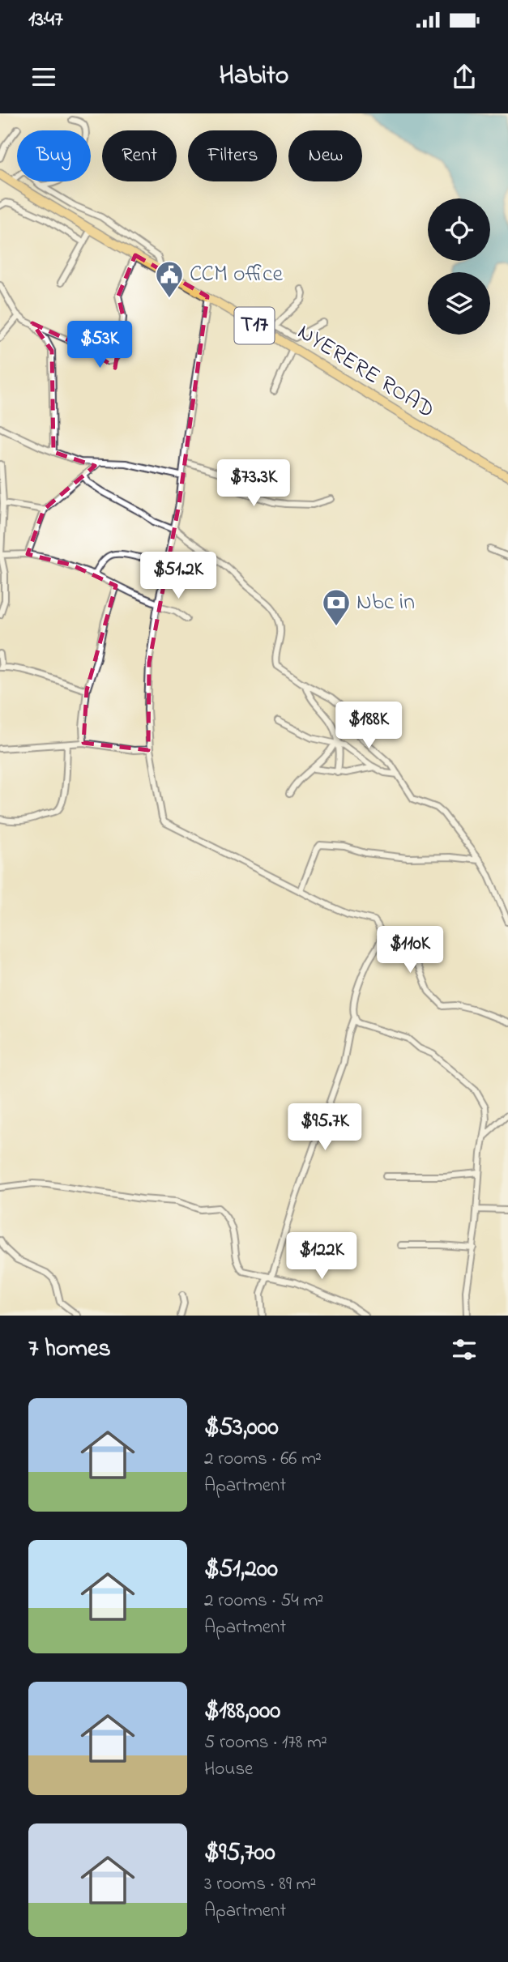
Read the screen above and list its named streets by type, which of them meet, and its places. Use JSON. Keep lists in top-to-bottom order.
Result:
{
  "streets": {
    "main road": ["T17", "NYERERE ROAD"]
  },
  "places": {
    "public building": ["CCM office"],
    "bank": ["Nbc in"]
  },
  "page": {
    "status": "13:47",
    "header": "Habito",
    "chip": [
      "Buy",
      "Rent",
      "Filters",
      "New"
    ],
    "price": [
      "$53K",
      "$73.3K",
      "$51.2K",
      "$188K",
      "$110K",
      "$95.7K",
      "$122K"
    ],
    "heading": "7 homes",
    "list": [
      {
        "name": "$53,000",
        "note": "2 rooms · 66 m² · Apartment"
      },
      {
        "name": "$51,200",
        "note": "2 rooms · 54 m² · Apartment"
      },
      {
        "name": "$188,000",
        "note": "5 rooms · 178 m² · House"
      },
      {
        "name": "$95,700",
        "note": "3 rooms · 89 m² · Apartment"
      }
    ]
  }
}
